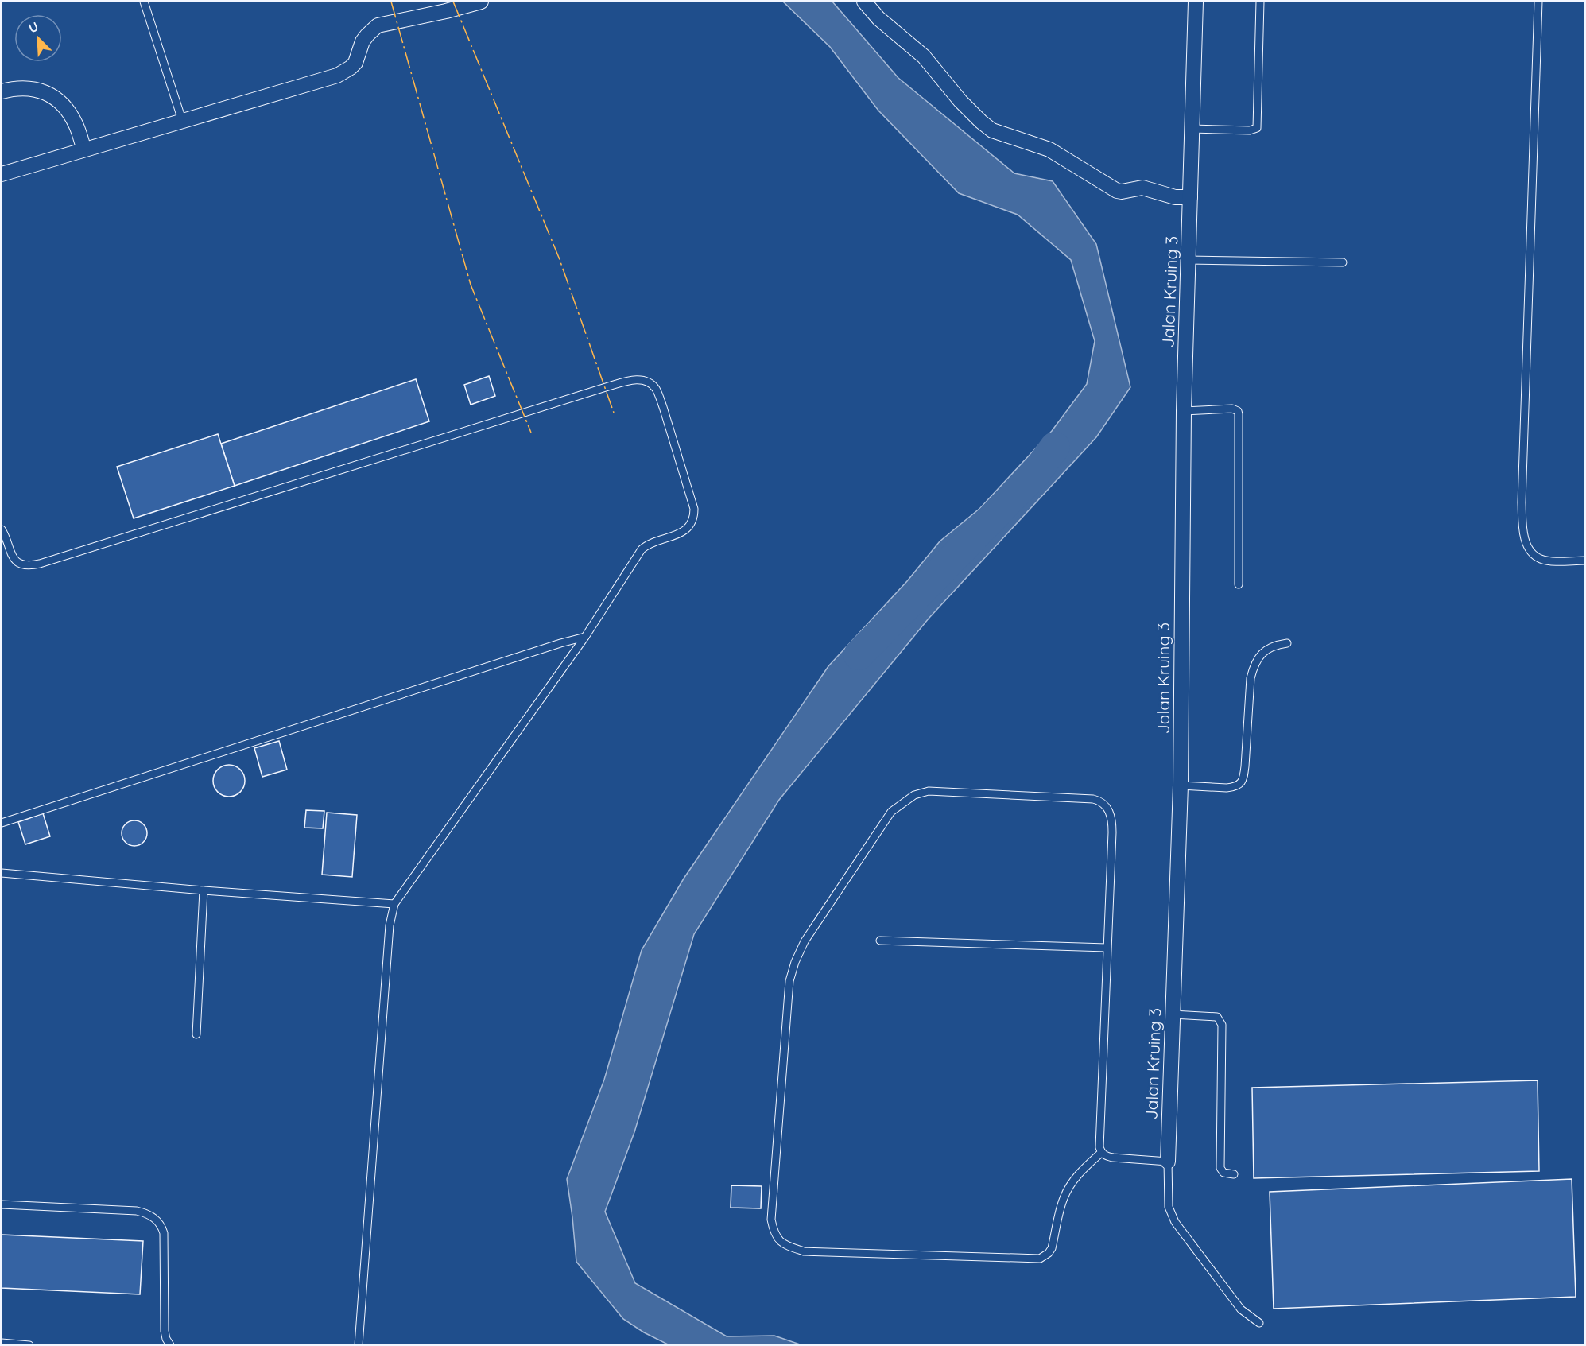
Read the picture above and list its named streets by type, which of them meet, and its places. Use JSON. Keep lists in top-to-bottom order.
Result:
{
  "streets": {
    "street": ["Jalan Kruing 3"]
  },
  "north": "top left"
}
